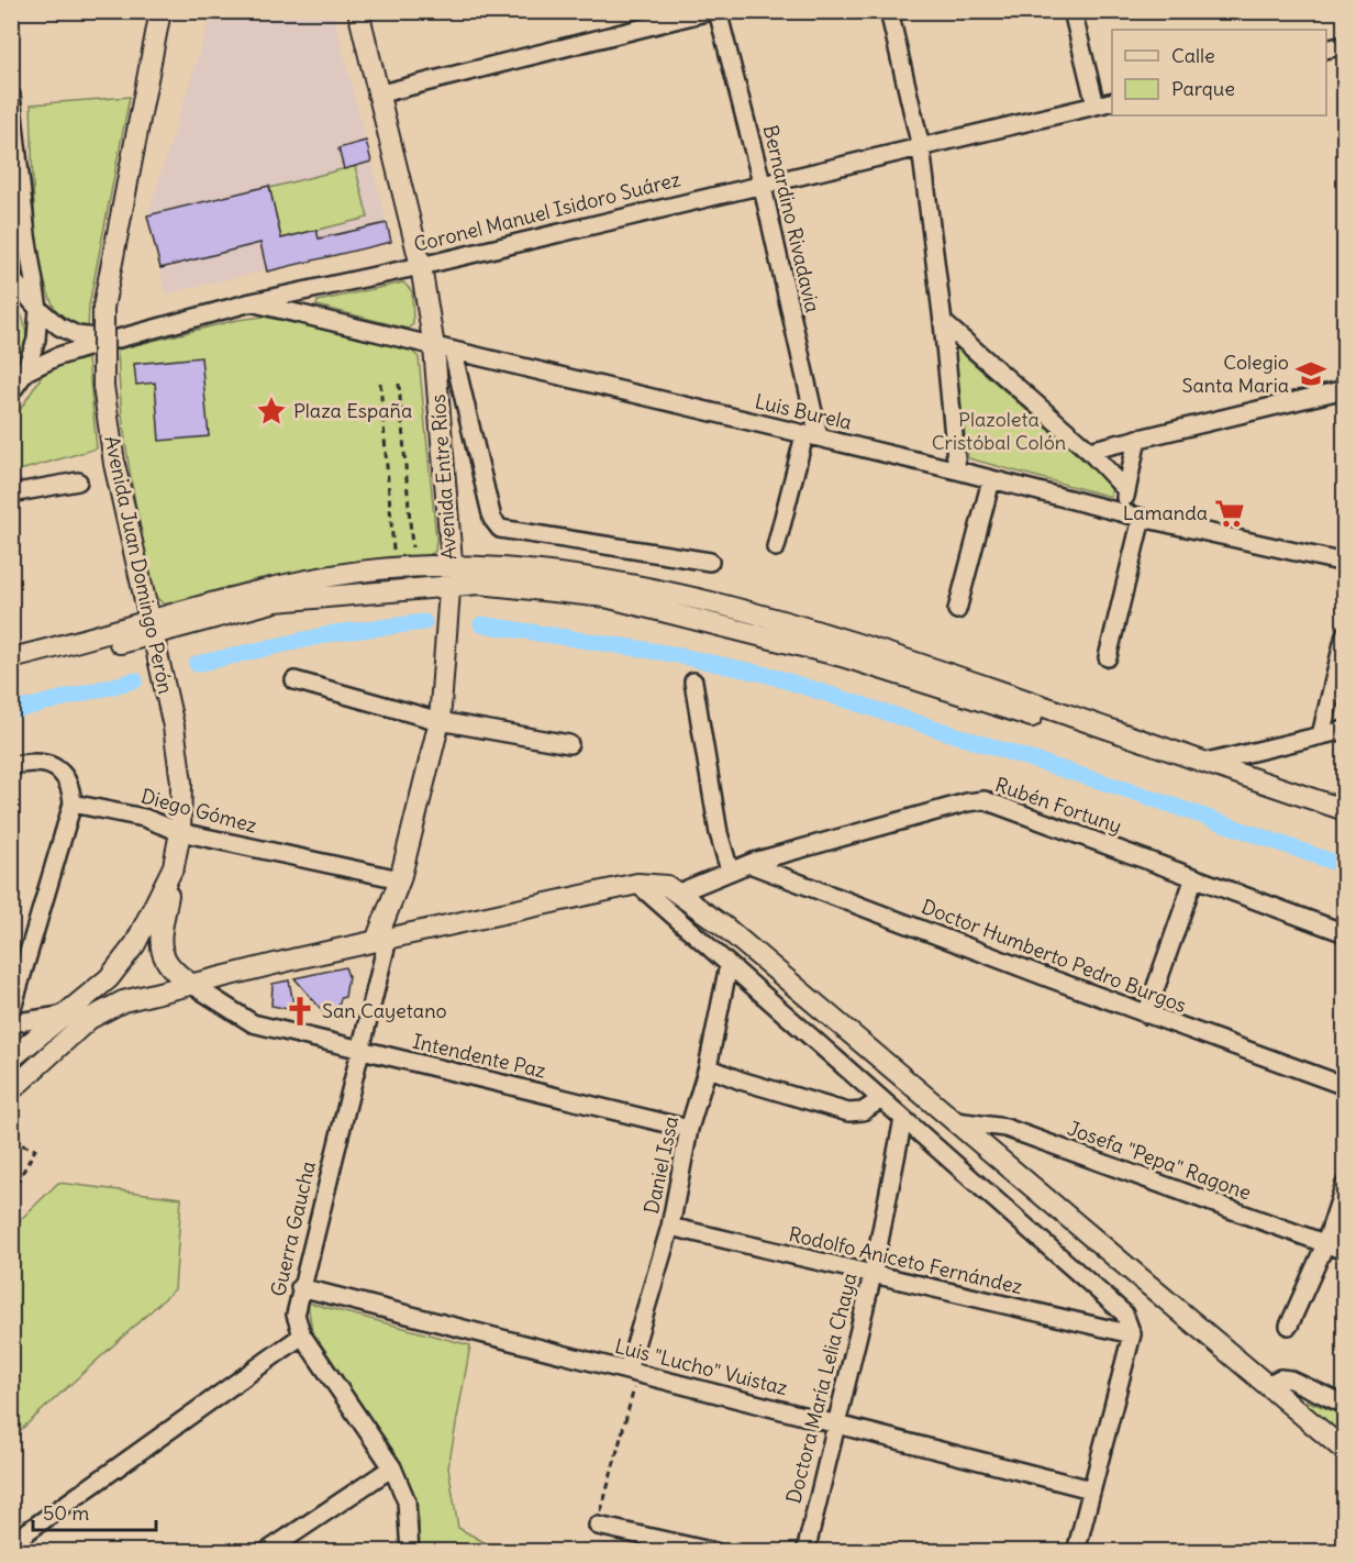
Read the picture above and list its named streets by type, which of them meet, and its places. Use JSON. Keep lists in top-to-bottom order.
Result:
{
  "streets": {
    "main road": ["Avenida Entre Ríos", "Avenida Juan Domingo Perón"],
    "street": [
      "Coronel Manuel Isidoro Suárez",
      "Bernardino Rivadavia",
      "Luis Burela",
      "Rubén Fortuny",
      "Diego Gómez",
      "Doctor Humberto Pedro Burgos",
      "Intendente Paz",
      "Josefa \"Pepa\" Ragone",
      "Daniel Issa",
      "Guerra Gaucha",
      "Rodolfo Aniceto Fernández",
      "Luis \"Lucho\" Vuistaz",
      "Doctora María Lelia Chaya"
    ]
  },
  "crossings": [
    ["Coronel Manuel Isidoro Suárez", "Bernardino Rivadavia"],
    ["Coronel Manuel Isidoro Suárez", "Luis Burela"],
    ["Coronel Manuel Isidoro Suárez", "Avenida Entre Ríos"],
    ["Bernardino Rivadavia", "Luis Burela"],
    ["Luis Burela", "Avenida Entre Ríos"],
    ["Avenida Entre Ríos", "Diego Gómez"],
    ["Avenida Entre Ríos", "Guerra Gaucha"],
    ["Avenida Juan Domingo Perón", "Diego Gómez"],
    ["Rubén Fortuny", "Doctor Humberto Pedro Burgos"],
    ["Intendente Paz", "Daniel Issa"],
    ["Intendente Paz", "Guerra Gaucha"],
    ["Daniel Issa", "Rodolfo Aniceto Fernández"],
    ["Daniel Issa", "Luis \"Lucho\" Vuistaz"],
    ["Guerra Gaucha", "Luis \"Lucho\" Vuistaz"],
    ["Rodolfo Aniceto Fernández", "Doctora María Lelia Chaya"],
    ["Luis \"Lucho\" Vuistaz", "Doctora María Lelia Chaya"]
  ],
  "parks": ["Plazoleta Cristóbal Colón"],
  "places": {
    "school or university": ["Colegio Santa Maria"],
    "place": ["Plaza España"],
    "supermarket": ["Lamanda"],
    "church": ["San Cayetano"]
  },
  "legend": ["Calle", "Parque"],
  "scale_bar": "50 m"
}
